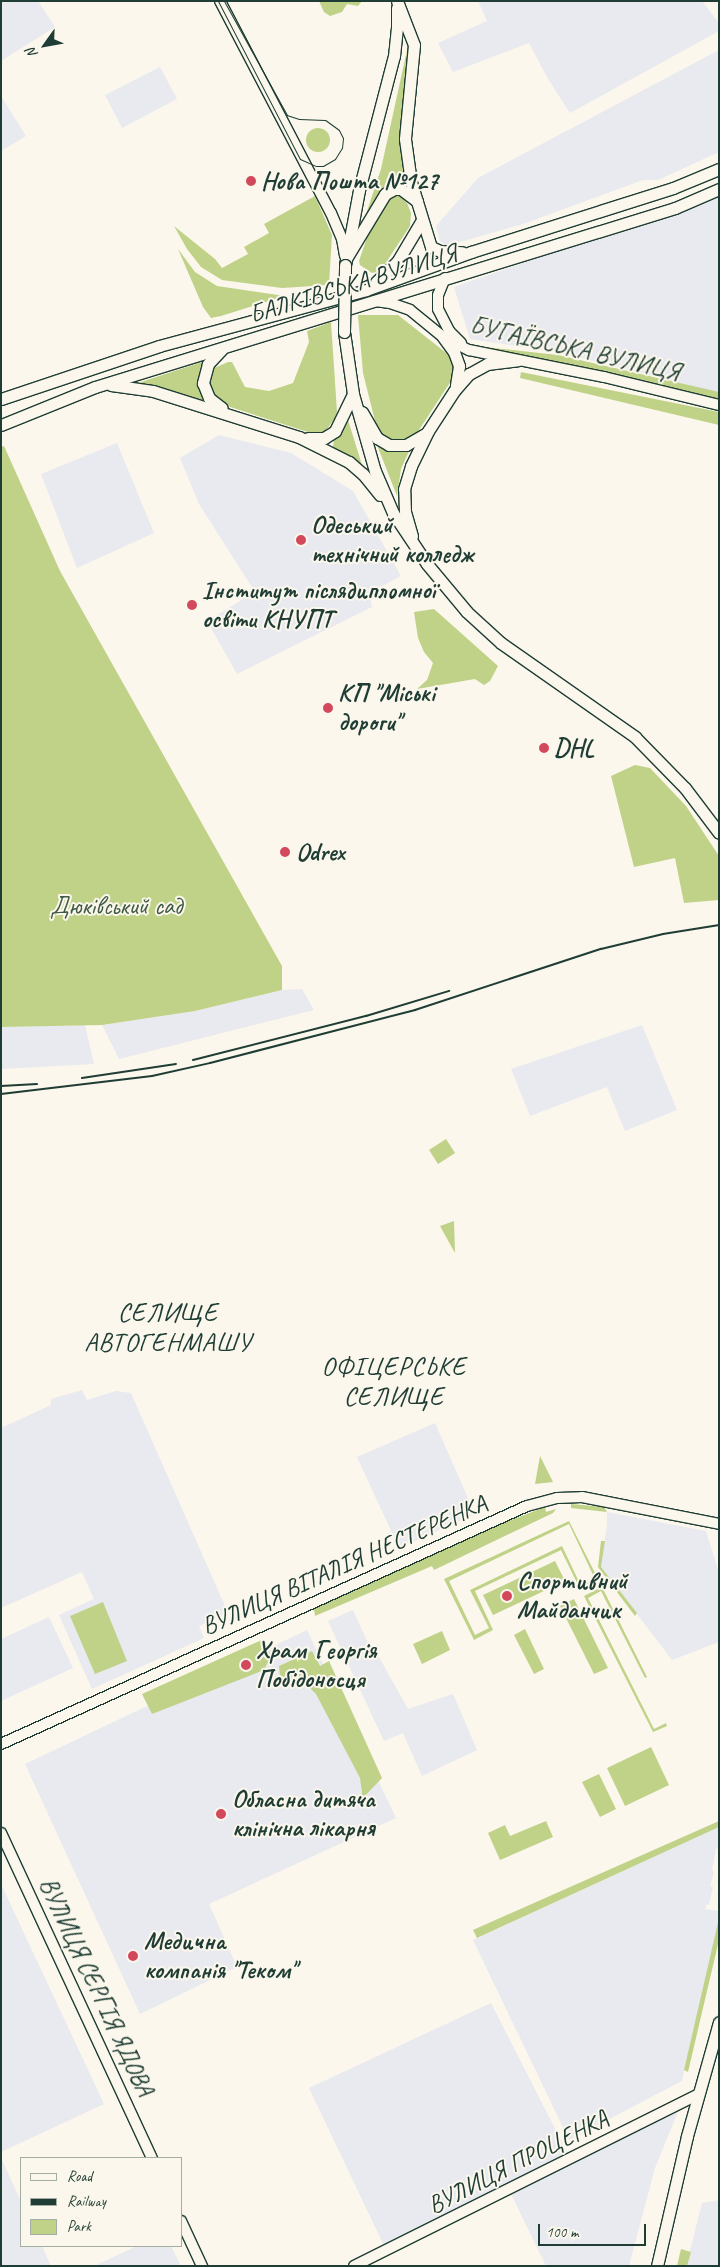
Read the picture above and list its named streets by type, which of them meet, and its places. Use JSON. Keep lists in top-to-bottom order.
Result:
{
  "streets": {
    "main road": [
      "БАЛКІВСЬКА ВУЛИЦЯ",
      "БУГАЇВСЬКА ВУЛИЦЯ",
      "ВУЛИЦЯ ВІТАЛІЯ НЕСТЕРЕНКА",
      "ВУЛИЦЯ СЕРГІЯ ЯДОВА",
      "ВУЛИЦЯ ПРОЦЕНКА"
    ]
  },
  "crossings": [
    ["БАЛКІВСЬКА ВУЛИЦЯ", "БУГАЇВСЬКА ВУЛИЦЯ"]
  ],
  "districts": ["СЕЛИЩЕ АВТОГЕНМАШУ", "ОФІЦЕРСЬКЕ СЕЛИЩЕ"],
  "parks": ["Дюківський сад"],
  "places": [
    "Нова Пошта №127",
    "Одеський технічний колледж",
    "Інститут післядипломної освіти КНУПТ",
    "КП \"Міські дороги\"",
    "DHL",
    "Odrex",
    "Спортивний Майданчик",
    "Храм Георгія Побідоносця",
    "Обласна дитяча клінічна лікарня",
    "Медична компанія \"Теком\""
  ],
  "legend": ["Road", "Railway", "Park"],
  "scale_bar": "100 m",
  "north": "bottom left"
}
